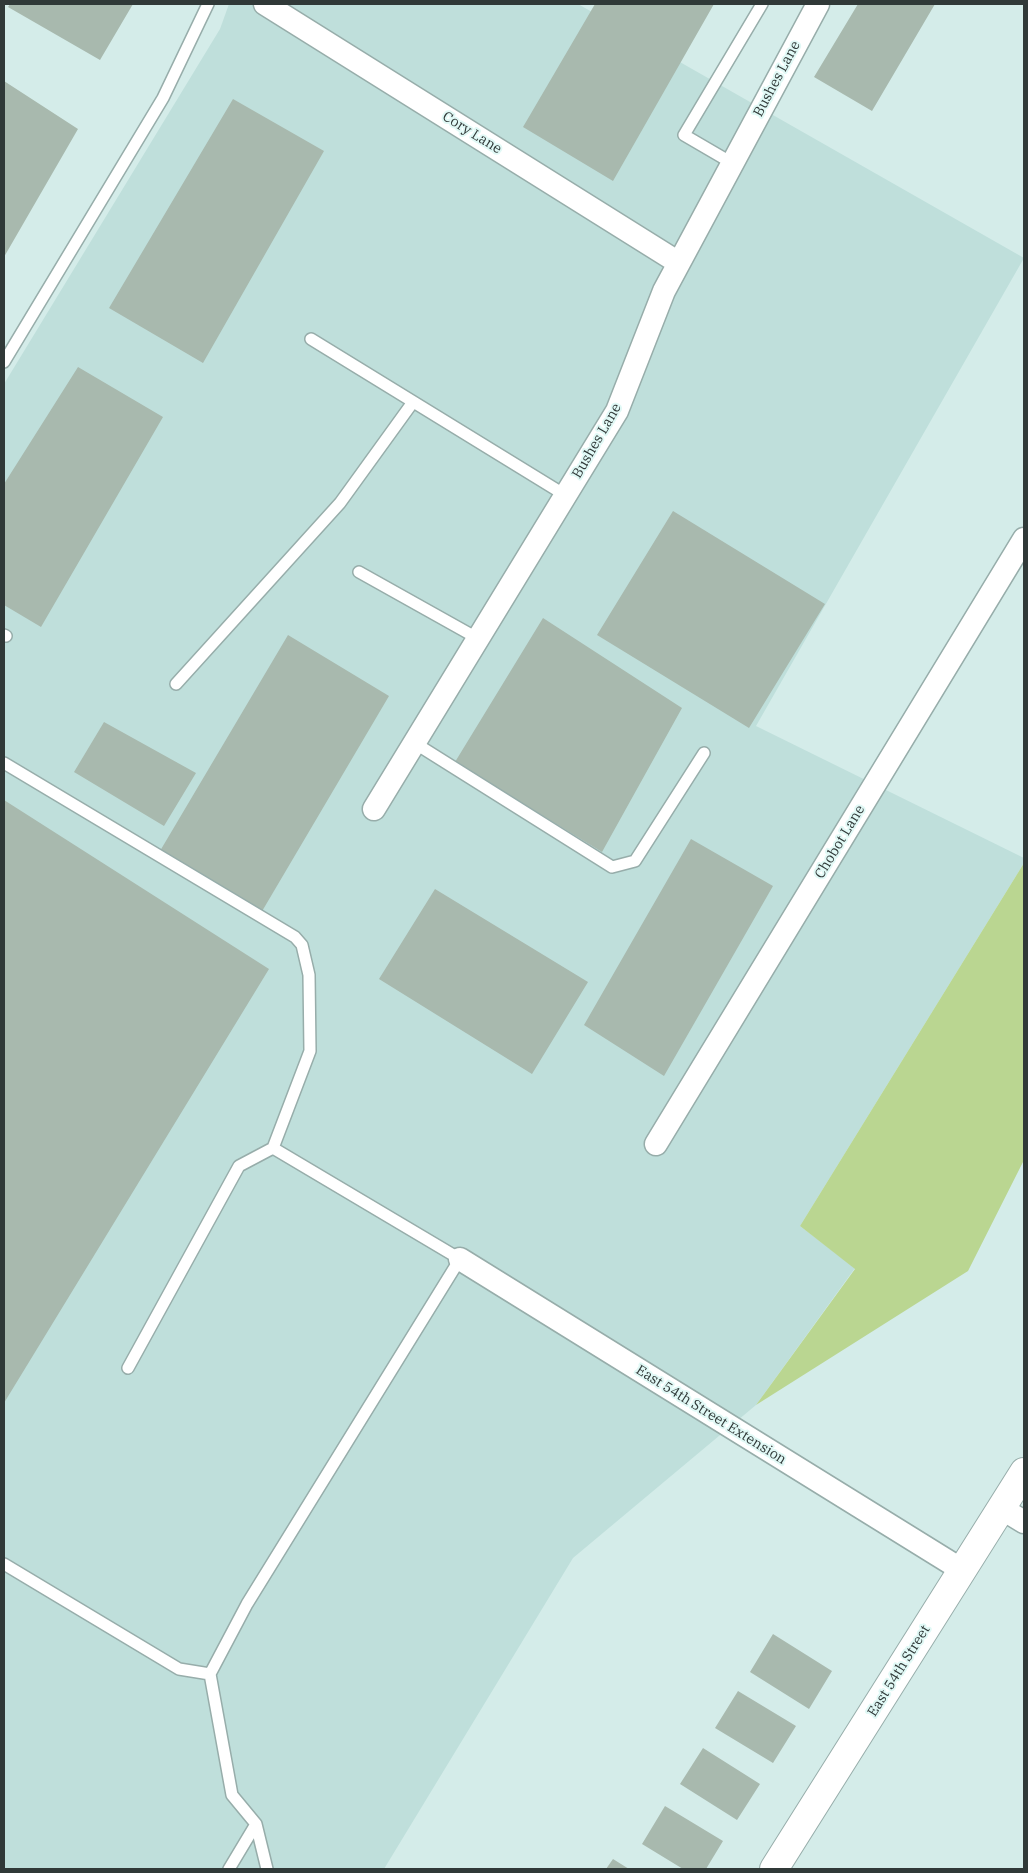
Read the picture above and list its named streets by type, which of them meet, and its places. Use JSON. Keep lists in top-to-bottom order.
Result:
{
  "streets": {
    "street": [
      "Bushes Lane",
      "Cory Lane",
      "Chobot Lane",
      "East 54th Street Extension",
      "East 54th Street"
    ]
  },
  "crossings": [
    ["Bushes Lane", "Cory Lane"],
    ["East 54th Street Extension", "East 54th Street"]
  ]
}
